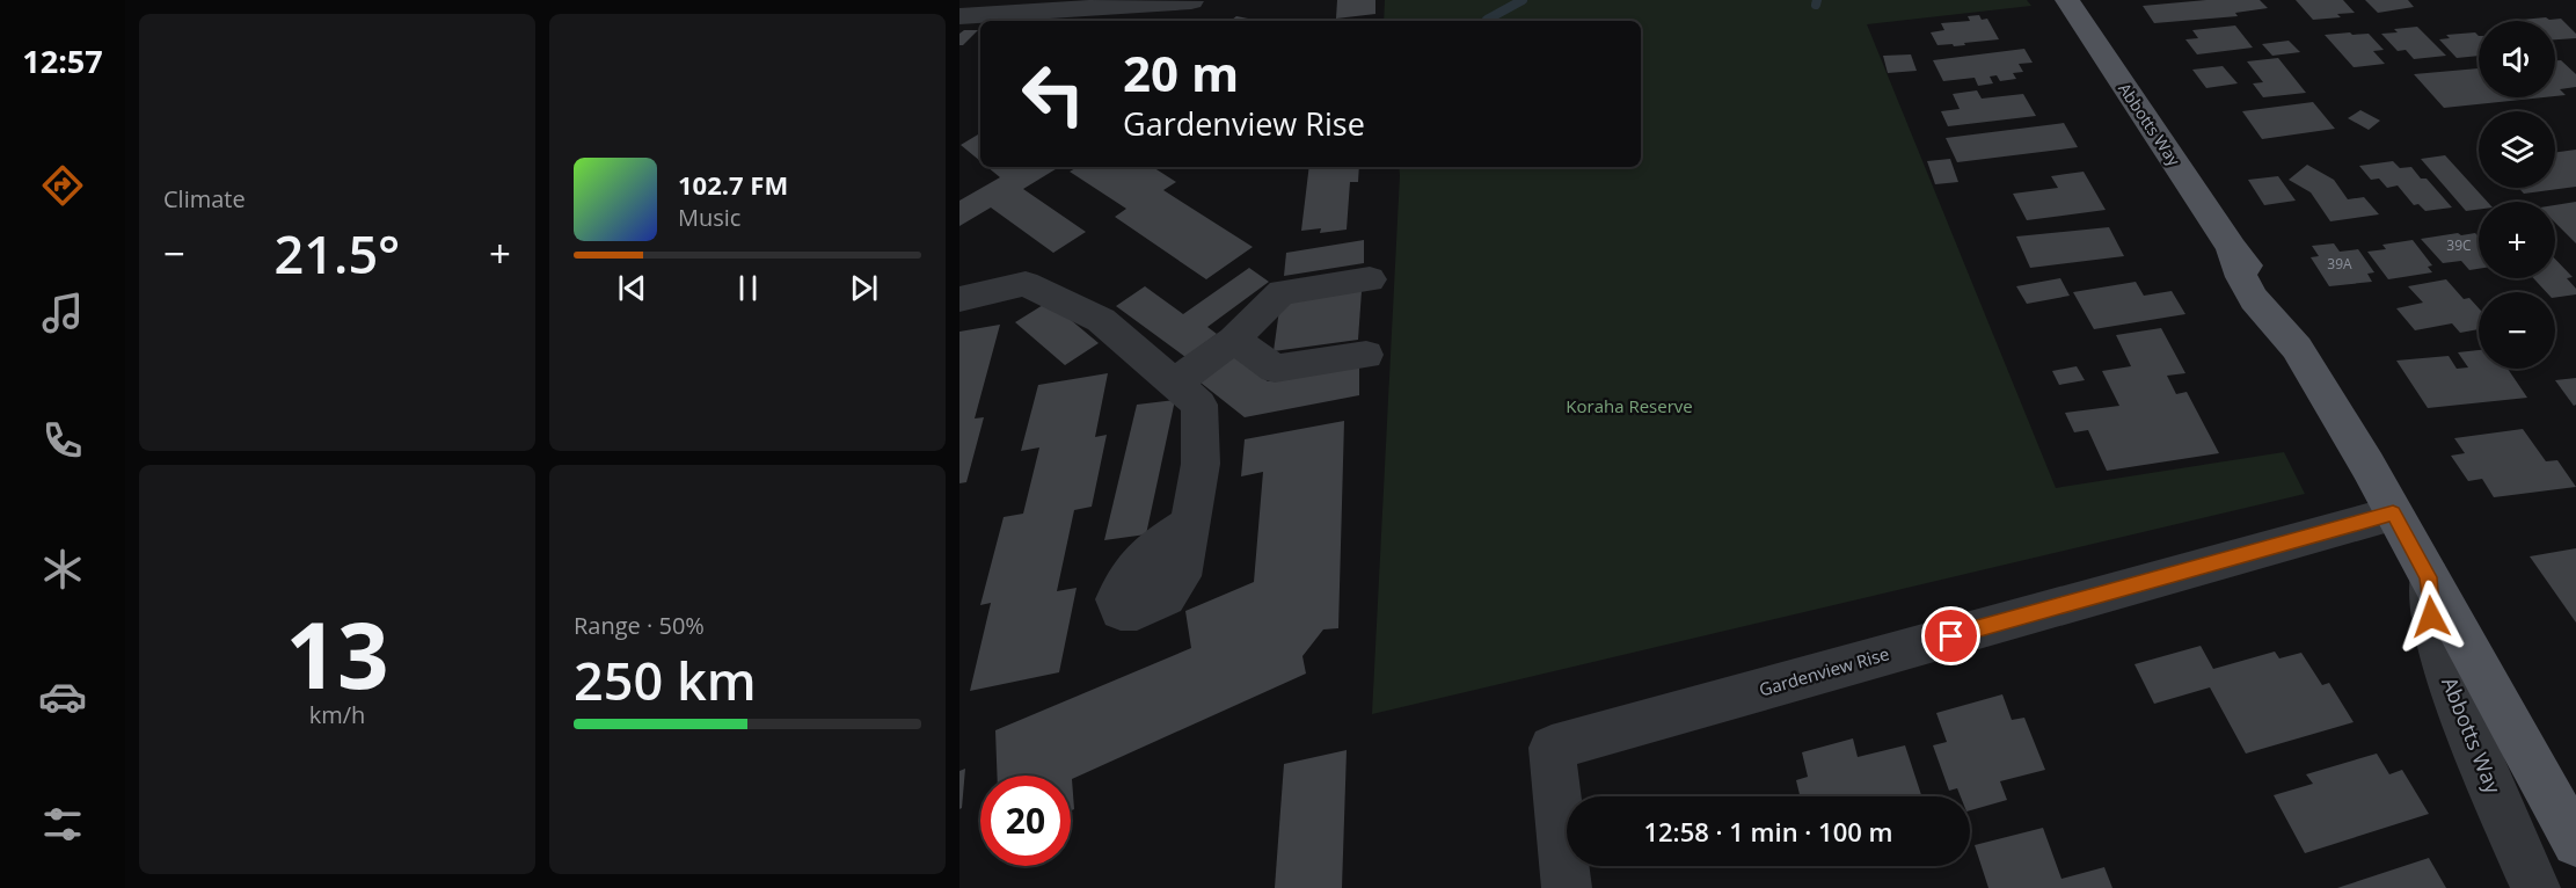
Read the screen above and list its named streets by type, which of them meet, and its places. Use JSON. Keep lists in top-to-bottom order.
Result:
{
  "streets": {
    "main road": ["Abbotts Way"],
    "street": ["Gardenview Rise"]
  },
  "crossings": [
    ["Abbotts Way", "Gardenview Rise"]
  ],
  "parks": ["Koraha Reserve"],
  "house_numbers": ["39C", "39A"],
  "page": {
    "tabs": "12:57",
    "tile": [
      "Climate",
      ["13", "km/h"],
      ["Range · 50%", "250 km"]
    ],
    "map_buttons": ["+", "−"],
    "turn": ["20 m", "Gardenview Rise"],
    "song": ["102.7 FM", "Music"],
    "heat": ["−", "21.5°", "+"],
    "limit": "20",
    "trip": "12:58 · 1 min · 100 m"
  }
}
